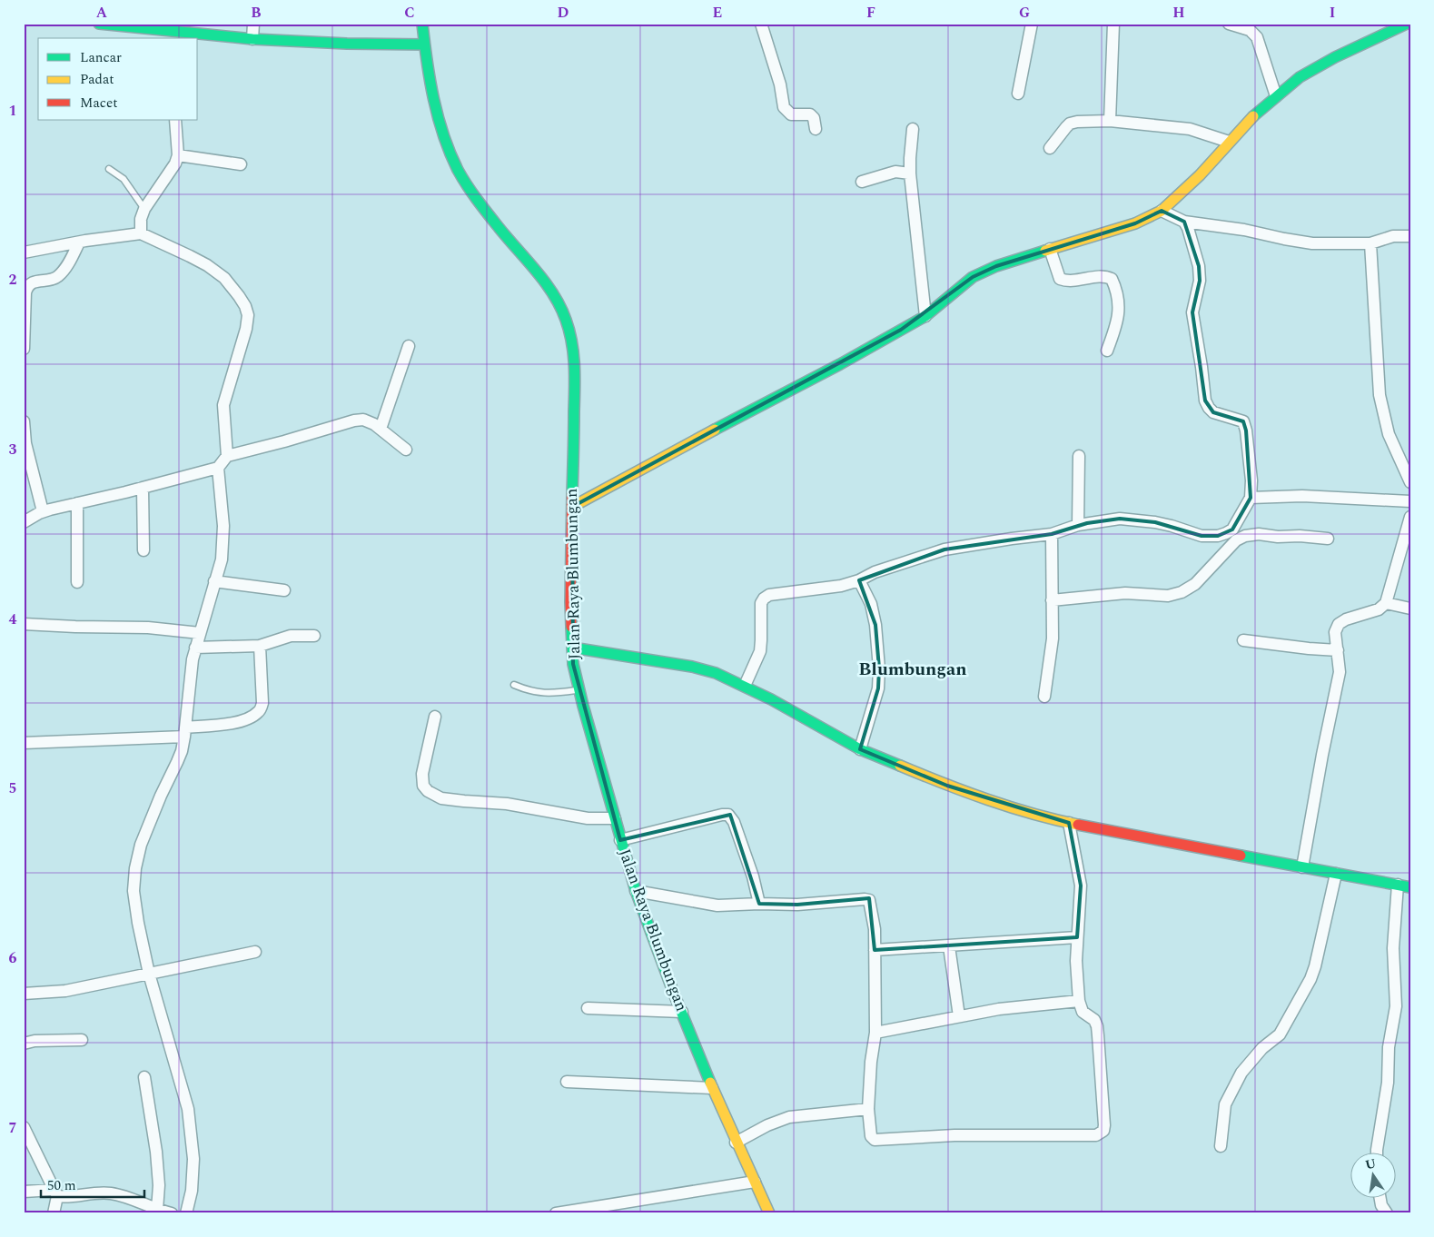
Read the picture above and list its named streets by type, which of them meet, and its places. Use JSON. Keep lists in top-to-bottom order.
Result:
{
  "streets": {
    "street": ["Jalan Raya Blumbungan"]
  },
  "districts": ["Blumbungan"],
  "legend": ["Lancar", "Padat", "Macet"],
  "scale_bar": "50 m",
  "north": "top",
  "grid": {
    "columns": [
      "A",
      "B",
      "C",
      "D",
      "E",
      "F",
      "G",
      "H",
      "I"
    ],
    "rows": [
      "1",
      "2",
      "3",
      "4",
      "5",
      "6",
      "7"
    ]
  }
}
